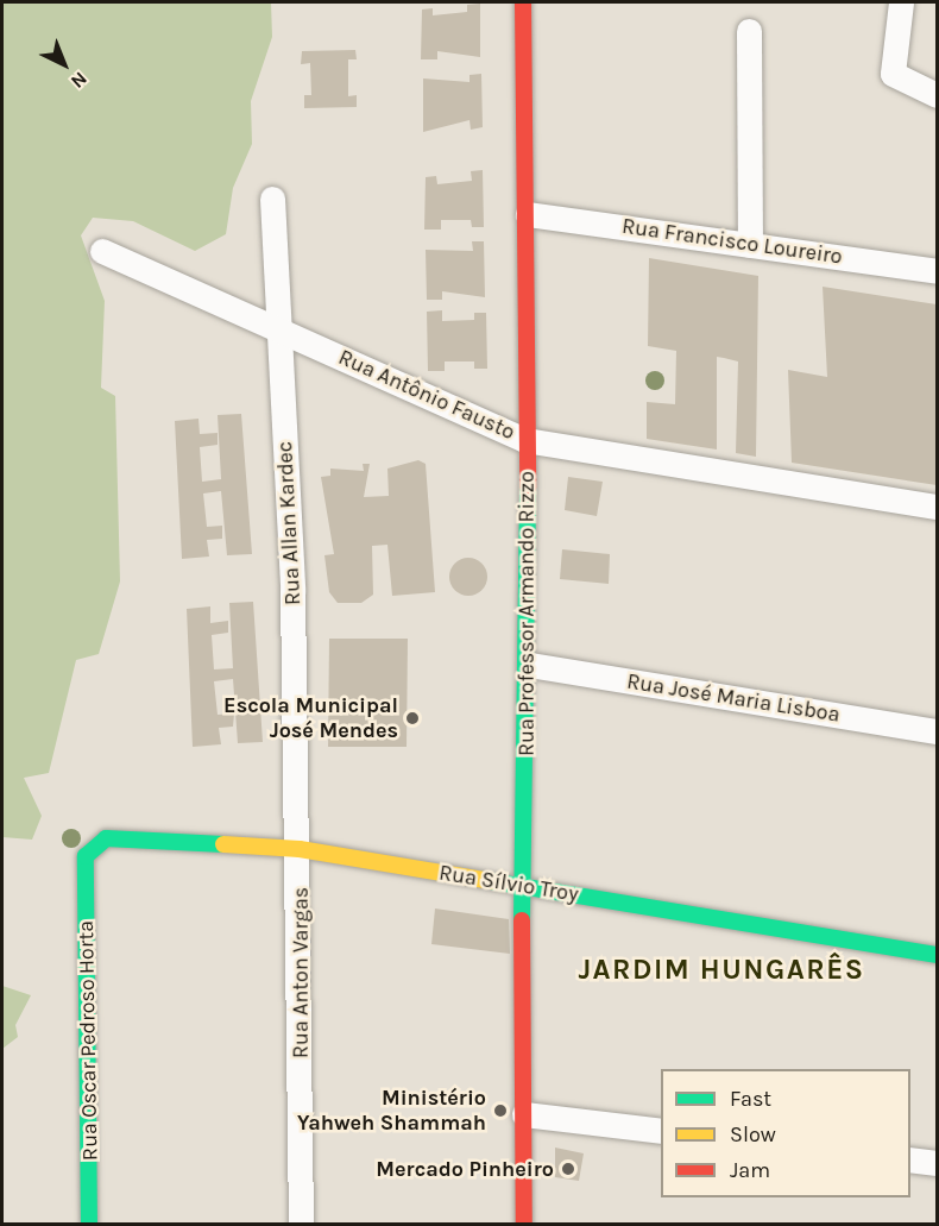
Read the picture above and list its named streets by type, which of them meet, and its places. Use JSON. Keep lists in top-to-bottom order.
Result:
{
  "streets": {
    "street": [
      "Rua Francisco Loureiro",
      "Rua Antônio Fausto",
      "Rua Allan Kardec",
      "Rua Professor Armando Rizzo",
      "Rua José Maria Lisboa",
      "Rua Sílvio Troy",
      "Rua Anton Vargas",
      "Rua Oscar Pedroso Horta"
    ]
  },
  "crossings": [
    ["Rua Francisco Loureiro", "Rua Professor Armando Rizzo"],
    ["Rua Antônio Fausto", "Rua Allan Kardec"],
    ["Rua Antônio Fausto", "Rua Professor Armando Rizzo"],
    ["Rua Allan Kardec", "Rua Sílvio Troy"],
    ["Rua Allan Kardec", "Rua Anton Vargas"],
    ["Rua Professor Armando Rizzo", "Rua José Maria Lisboa"],
    ["Rua Professor Armando Rizzo", "Rua Sílvio Troy"],
    ["Rua Sílvio Troy", "Rua Anton Vargas"],
    ["Rua Sílvio Troy", "Rua Oscar Pedroso Horta"]
  ],
  "districts": ["JARDIM HUNGARÊS"],
  "places": ["Escola Municipal José Mendes", "Ministério Yahweh Shammah", "Mercado Pinheiro"],
  "legend": ["Fast", "Slow", "Jam"],
  "north": "bottom right"
}
